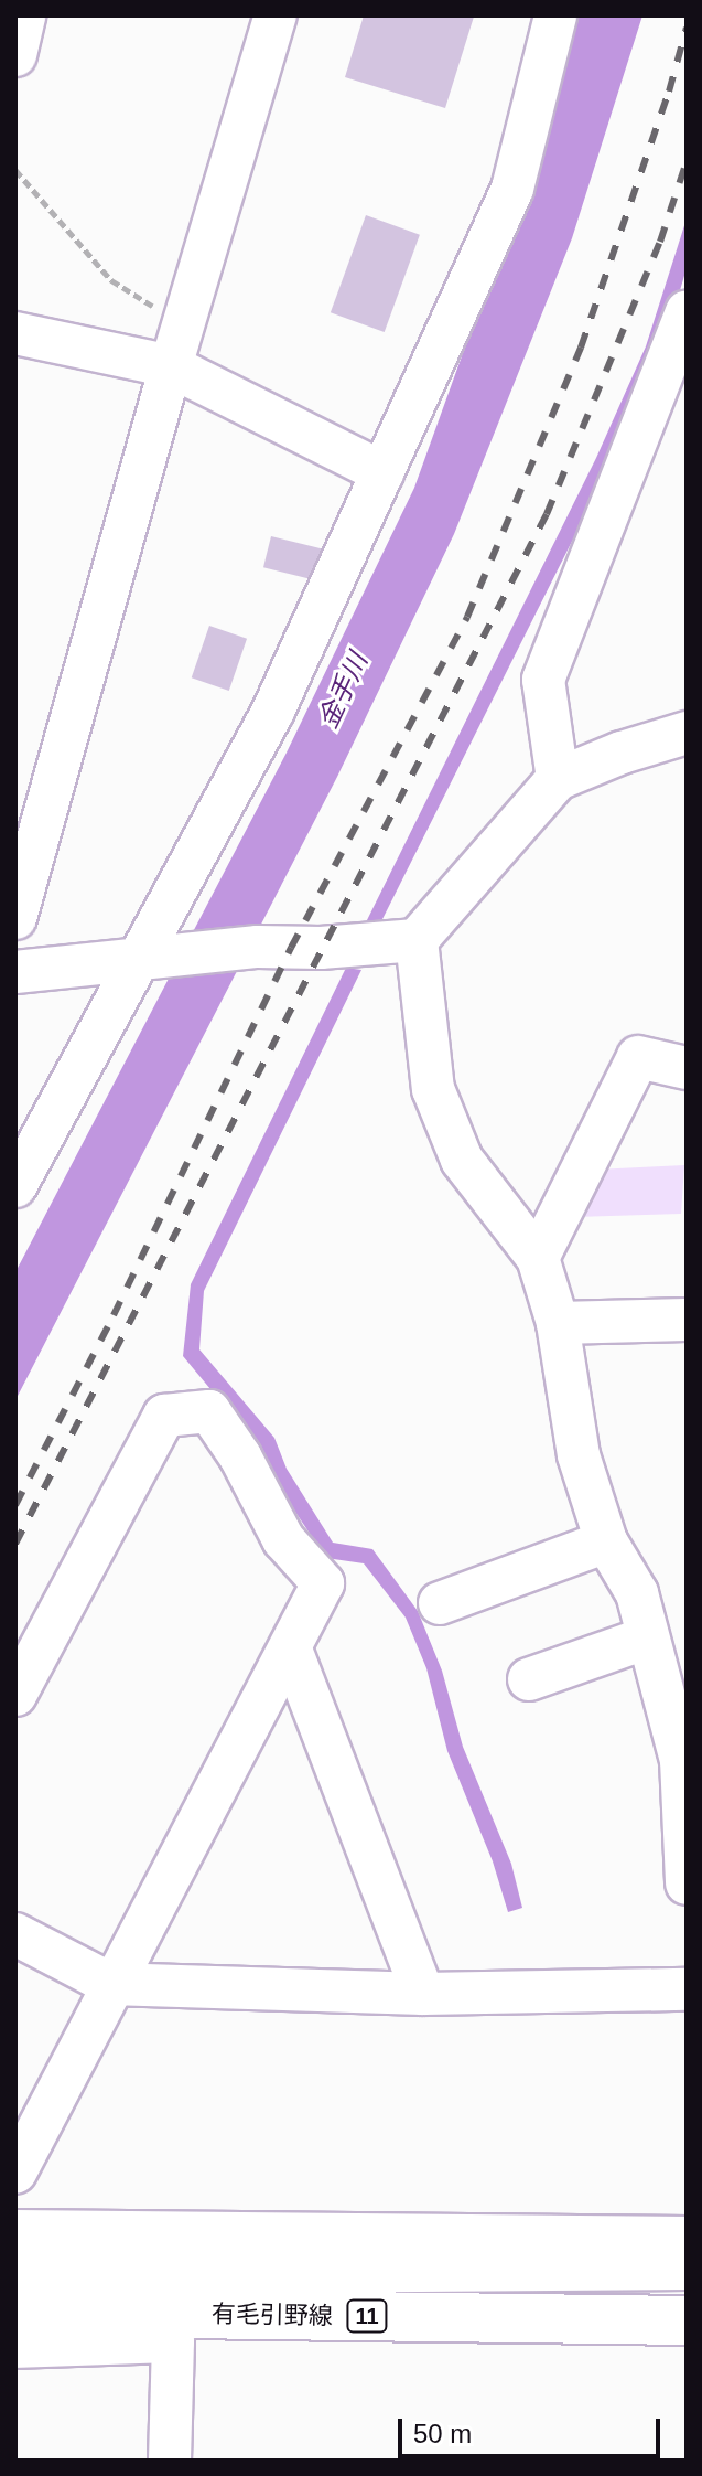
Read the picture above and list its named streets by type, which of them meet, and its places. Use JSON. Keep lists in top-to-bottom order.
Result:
{
  "streets": {
    "main road": ["有毛引野線", "11"]
  },
  "water": ["金手川"],
  "scale_bar": "50 m"
}
